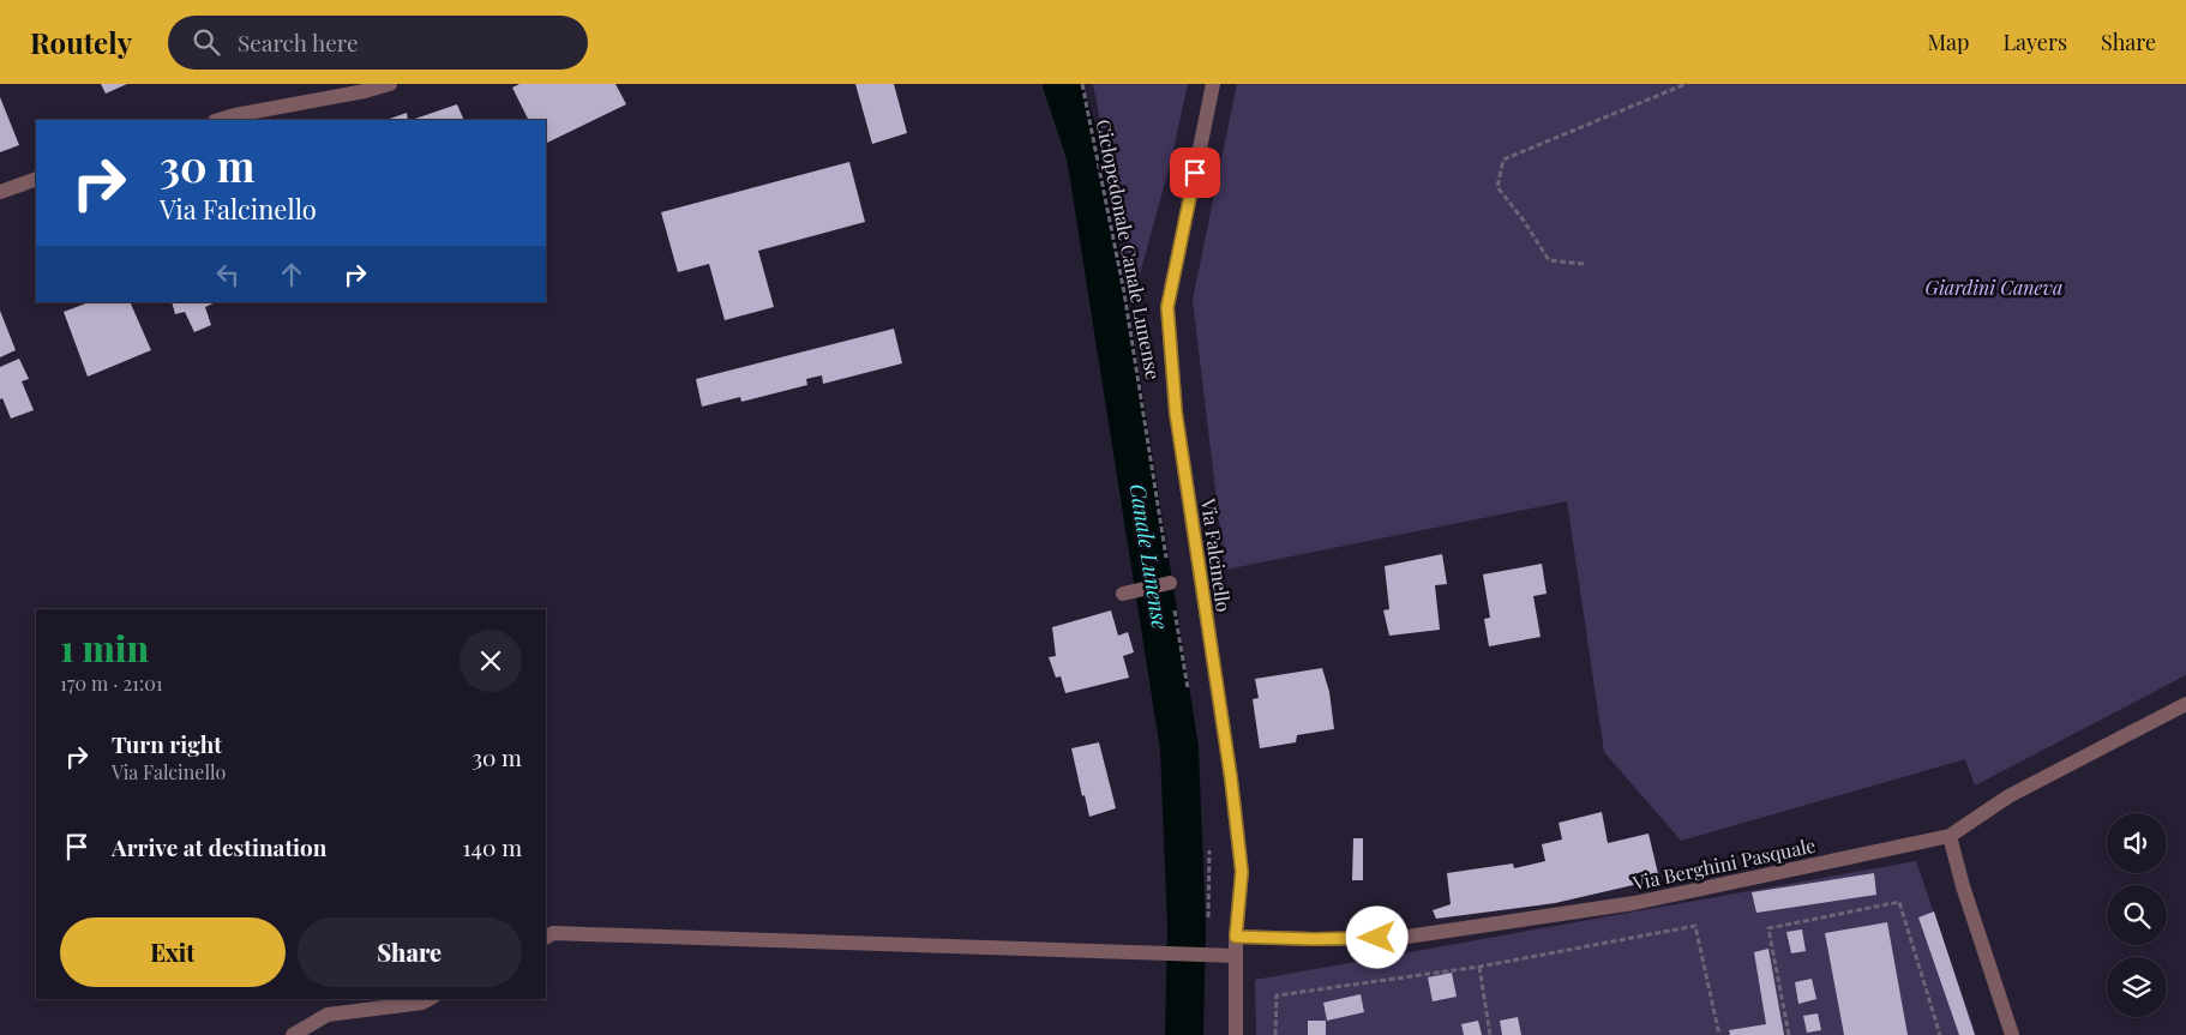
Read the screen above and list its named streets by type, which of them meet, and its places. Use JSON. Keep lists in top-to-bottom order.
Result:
{
  "streets": {
    "street": ["Via Falcinello", "Via Berghini Pasquale"],
    "path": ["Ciclopedonale Canale Lunense"]
  },
  "crossings": [
    ["Via Falcinello", "Via Berghini Pasquale"]
  ],
  "water": ["Canale Lunense"],
  "parks": ["Giardini Caneva"],
  "page": {
    "header": "Routely",
    "search": "Search here",
    "nav": ["Map", "Layers", "Share"],
    "turn": ["30 m", "Via Falcinello"],
    "heading": ["1 min", "170 m · 21:01"],
    "list": [
      {
        "name": "Turn right",
        "note": "Via Falcinello",
        "value": "30 m"
      },
      {
        "name": "Arrive at destination",
        "value": "140 m"
      }
    ],
    "buttons": ["Exit", "Share"]
  }
}
